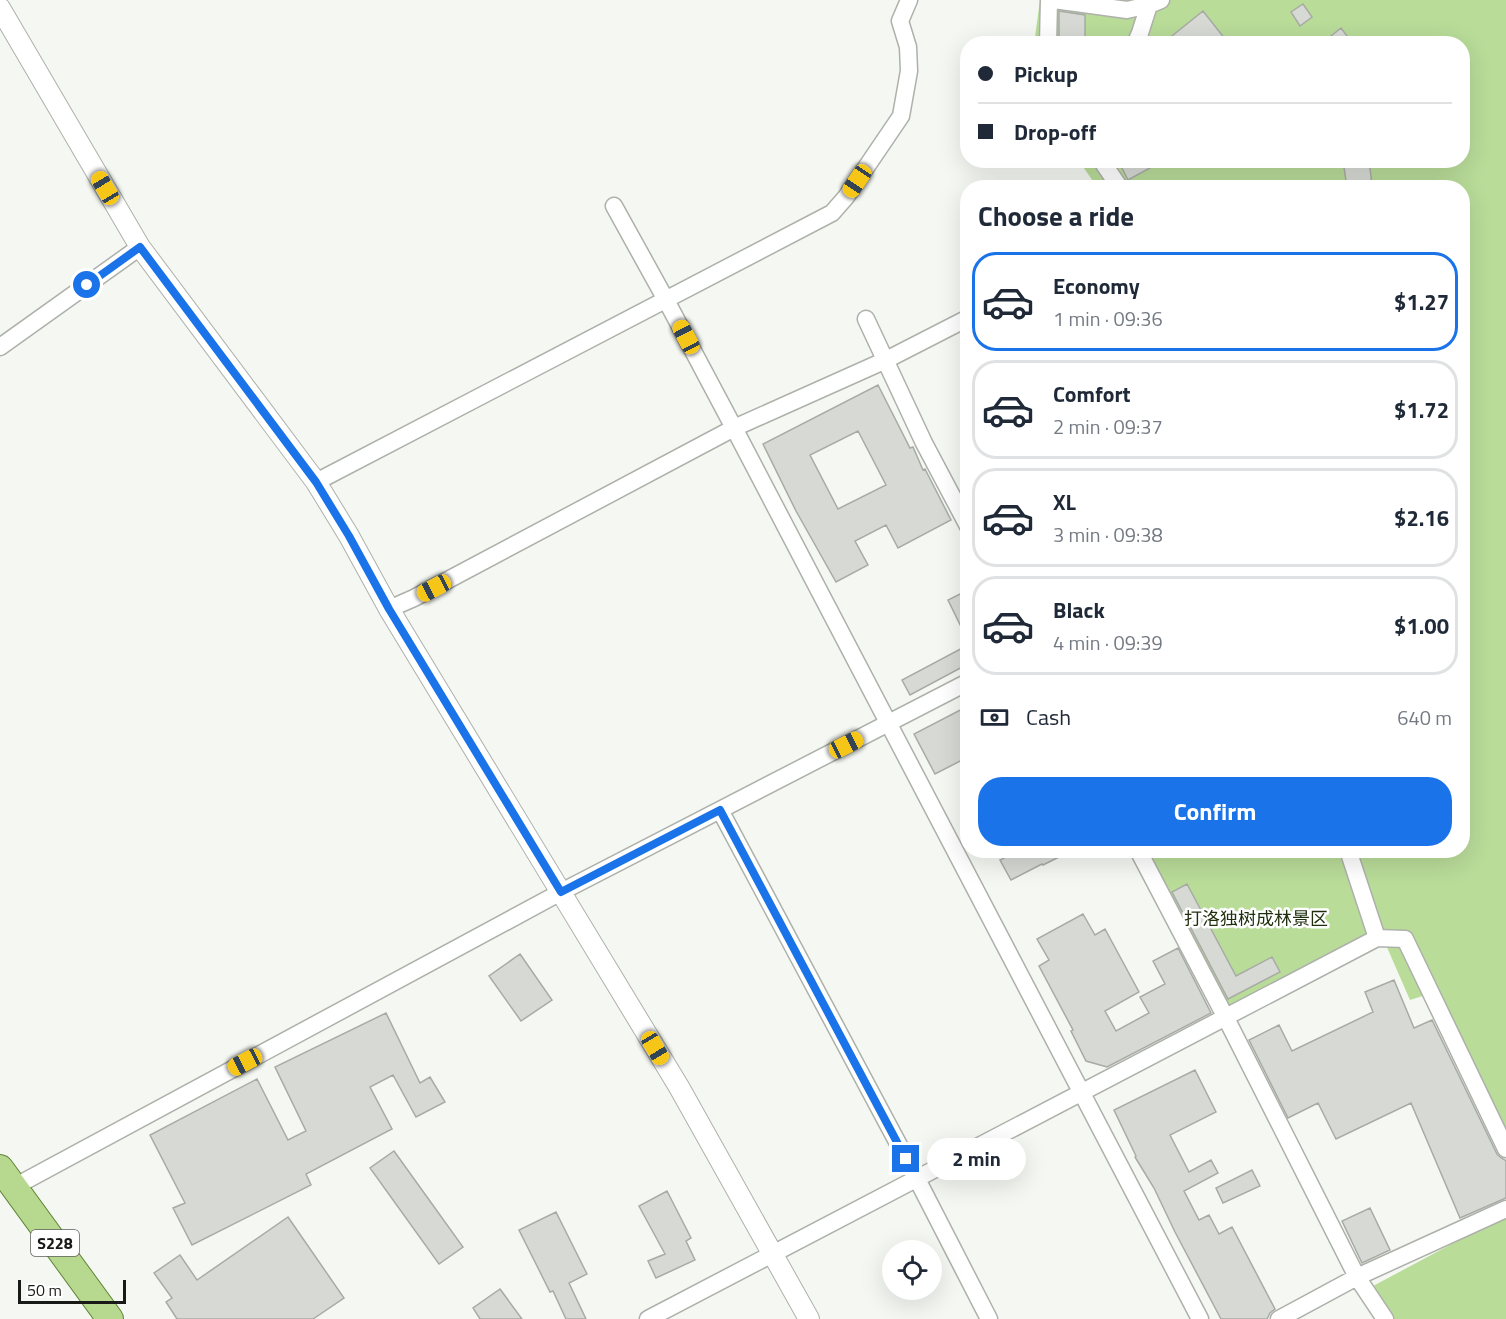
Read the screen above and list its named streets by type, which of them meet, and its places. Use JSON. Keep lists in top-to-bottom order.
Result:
{
  "streets": {
    "main road": ["S228"]
  },
  "parks": ["打洛独树成林景区"],
  "scale_bar": "50 m",
  "page": {
    "banner": ["Pickup", "Drop-off"],
    "heading": "Choose a ride",
    "list": [
      {
        "name": "Economy",
        "note": "1 min · 09:36",
        "value": "$1.27"
      },
      {
        "name": "Comfort",
        "note": "2 min · 09:37",
        "value": "$1.72"
      },
      {
        "name": "XL",
        "note": "3 min · 09:38",
        "value": "$2.16"
      },
      {
        "name": "Black",
        "note": "4 min · 09:39",
        "value": "$1.00"
      }
    ],
    "pay": ["Cash", "640 m"],
    "buttons": "Confirm",
    "bubble": "2 min",
    "scale": "50 m"
  }
}
